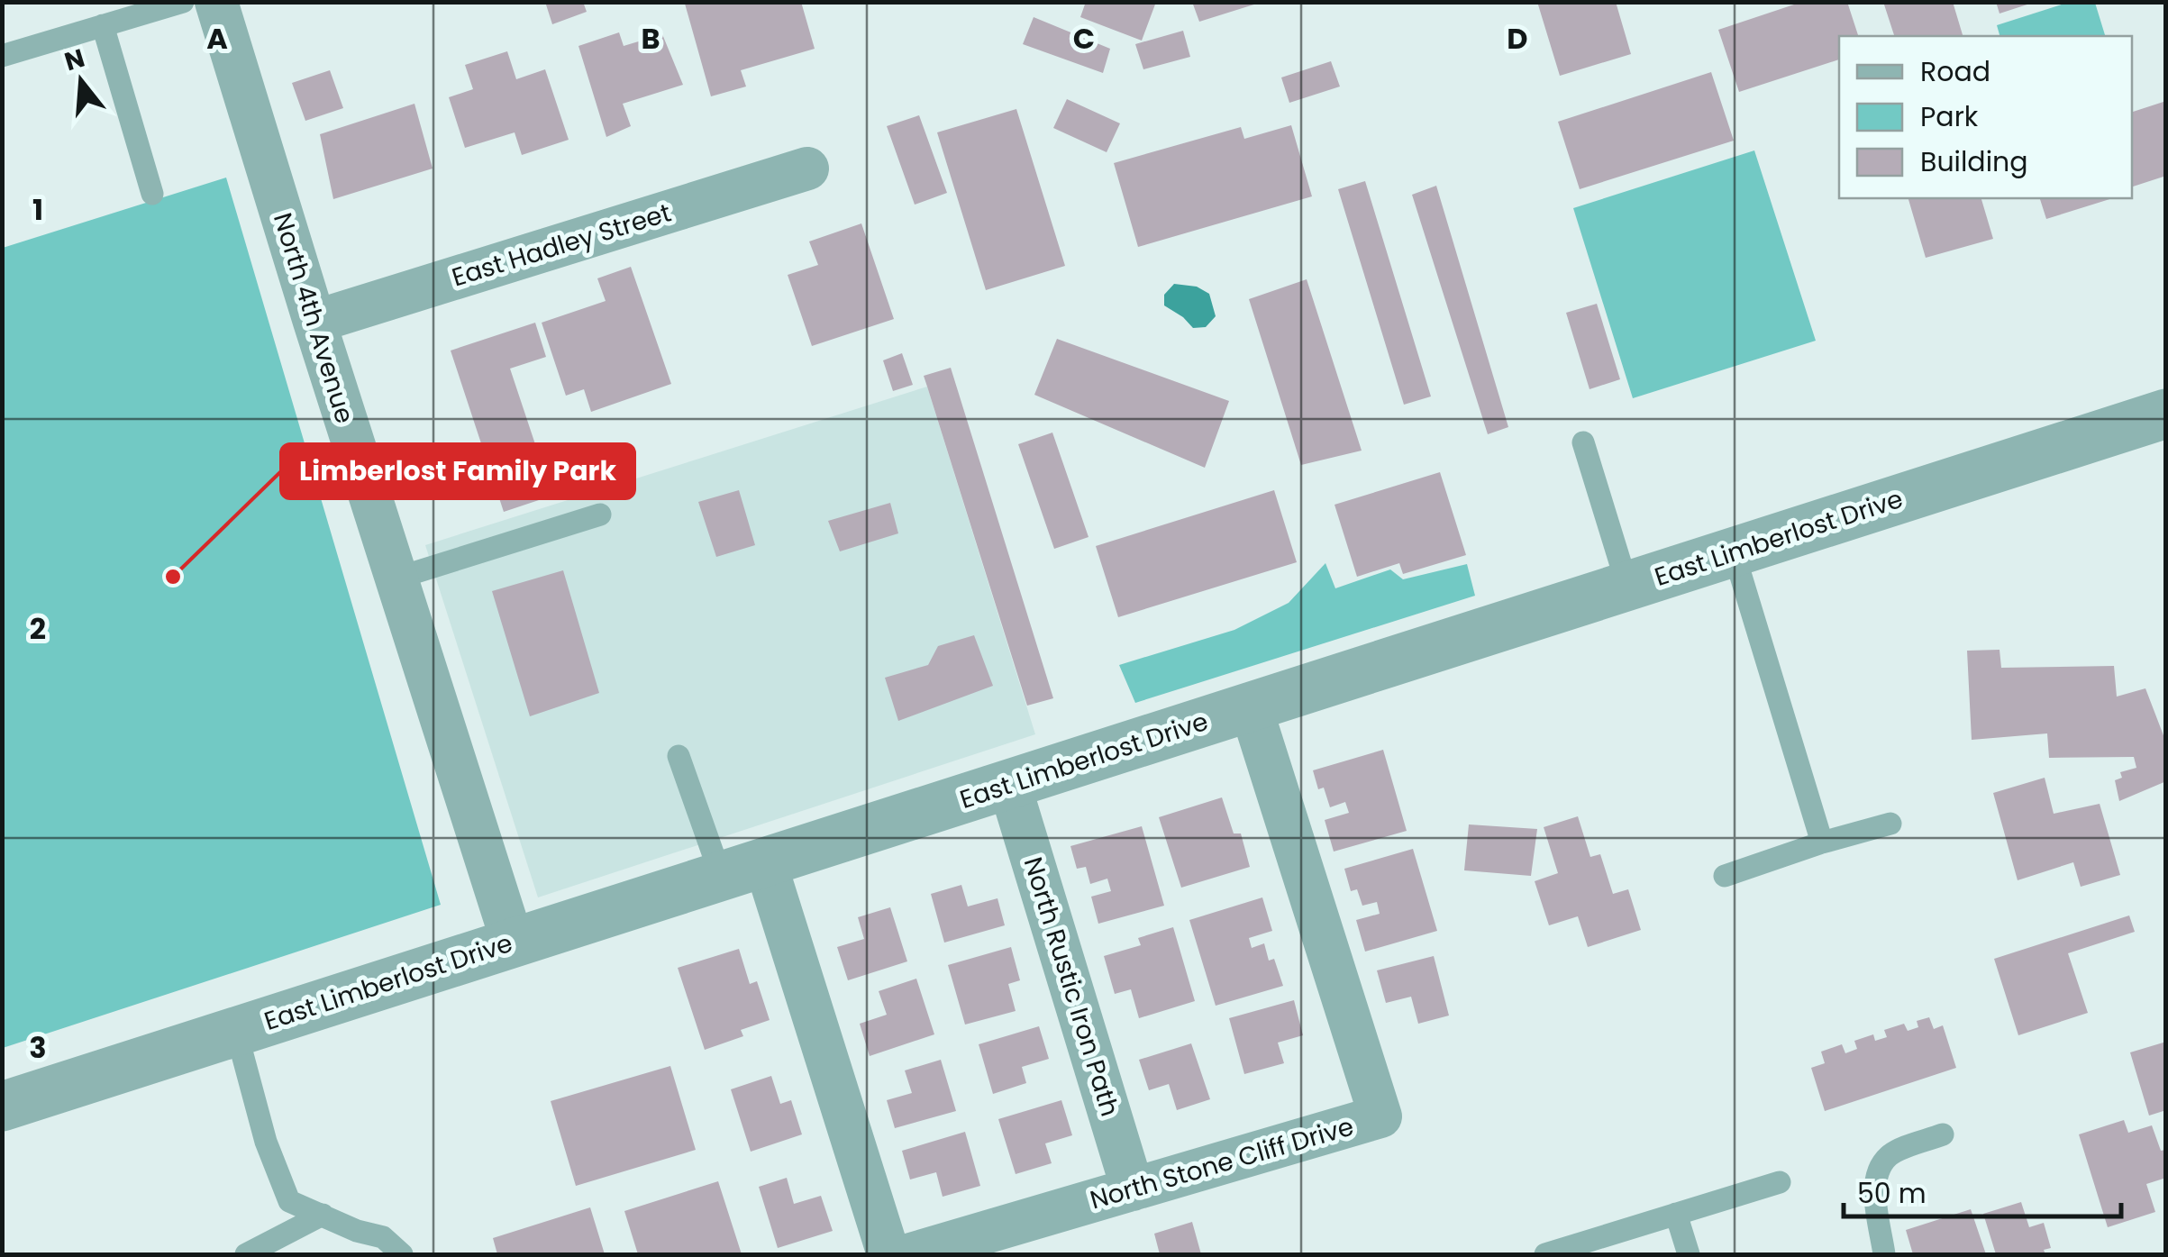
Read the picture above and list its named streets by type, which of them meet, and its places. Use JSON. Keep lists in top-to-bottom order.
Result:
{
  "streets": {
    "street": [
      "East Hadley Street",
      "North 4th Avenue",
      "East Limberlost Drive",
      "North Rustic Iron Path",
      "North Stone Cliff Drive"
    ]
  },
  "crossings": [
    ["East Hadley Street", "North 4th Avenue"],
    ["North 4th Avenue", "East Limberlost Drive"],
    ["East Limberlost Drive", "North Rustic Iron Path"],
    ["East Limberlost Drive", "North Stone Cliff Drive"],
    ["North Rustic Iron Path", "North Stone Cliff Drive"]
  ],
  "places": ["Limberlost Family Park"],
  "legend": ["Road", "Park", "Building"],
  "scale_bar": "50 m",
  "north": "top",
  "grid": {
    "columns": [
      "A",
      "B",
      "C",
      "D"
    ],
    "rows": ["1", "2", "3"]
  }
}
